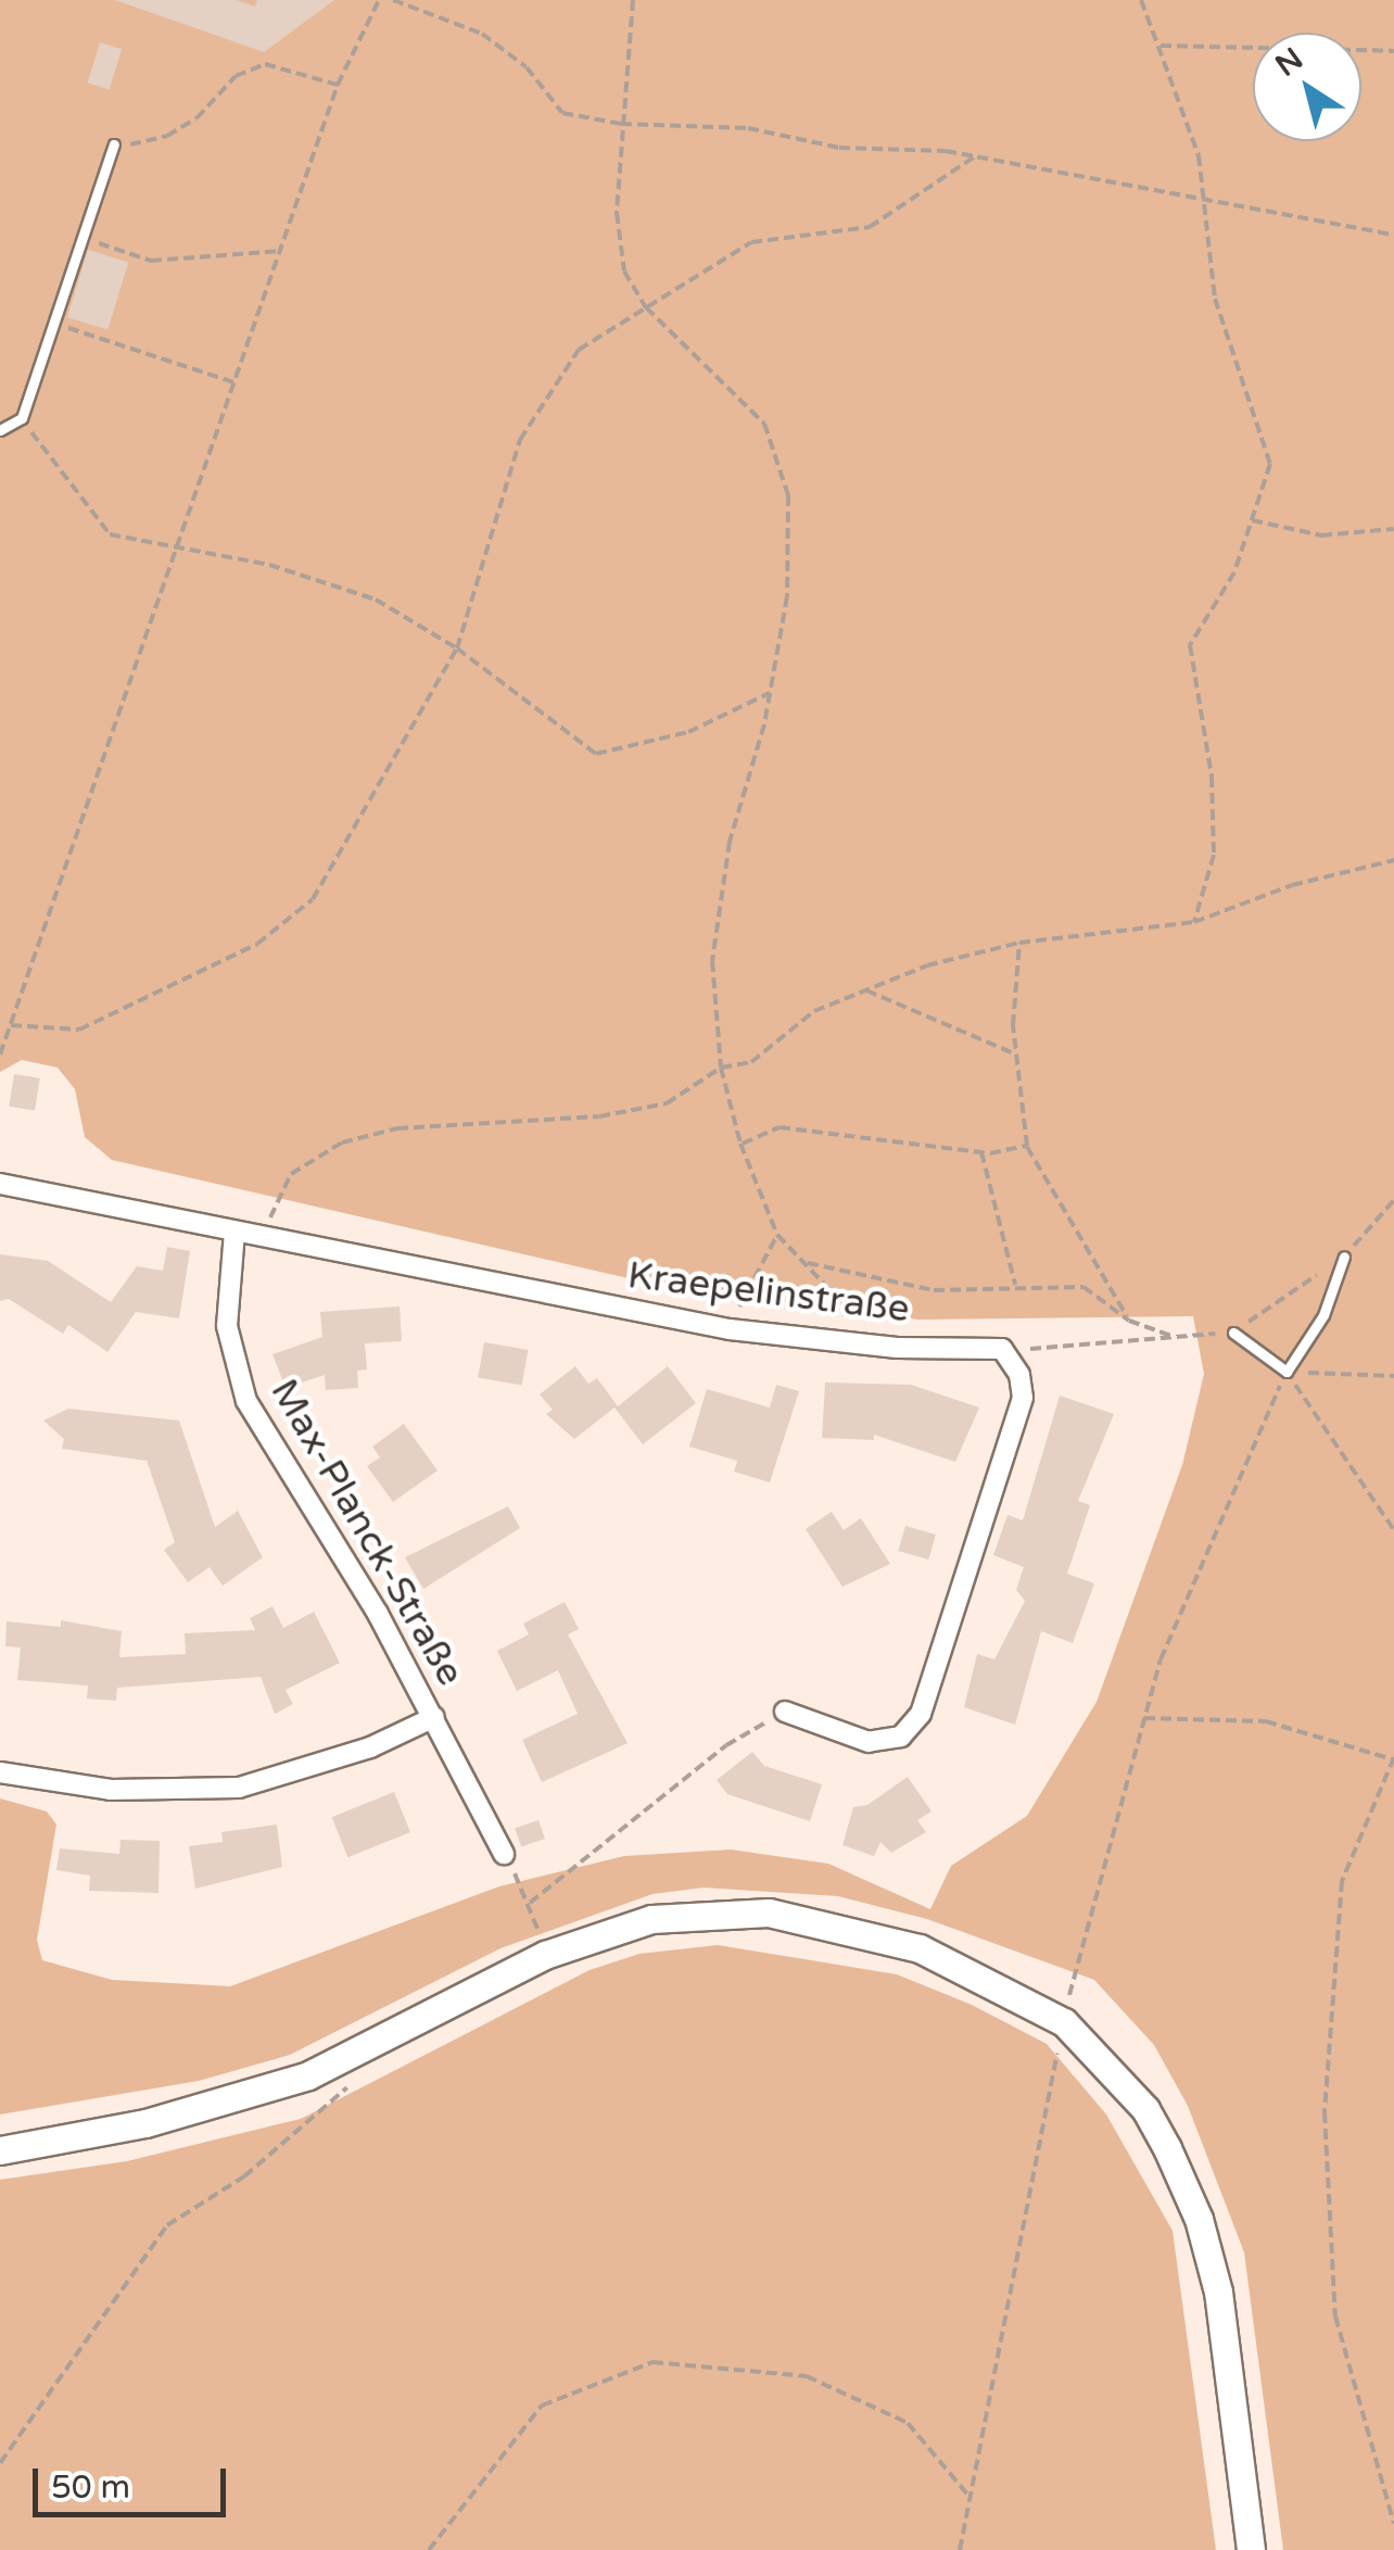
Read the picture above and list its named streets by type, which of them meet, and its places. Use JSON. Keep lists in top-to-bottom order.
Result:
{
  "streets": {
    "street": ["Kraepelinstraße", "Max-Planck-Straße"]
  },
  "crossings": [
    ["Kraepelinstraße", "Max-Planck-Straße"]
  ],
  "scale_bar": "50 m",
  "north": "top left"
}
